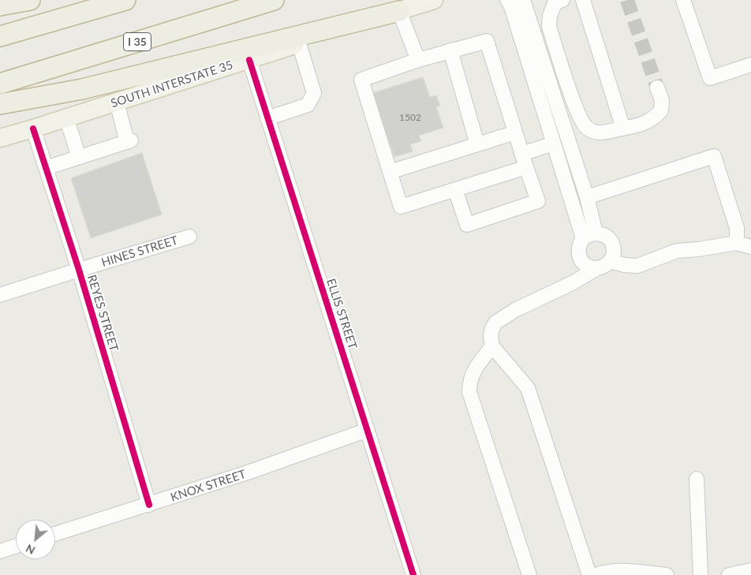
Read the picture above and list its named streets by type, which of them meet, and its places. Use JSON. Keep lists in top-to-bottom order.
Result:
{
  "streets": {
    "highway": ["I 35"],
    "main road": ["SOUTH INTERSTATE 35"],
    "street": [
      "HINES STREET",
      "REYES STREET",
      "ELLIS STREET",
      "KNOX STREET"
    ]
  },
  "crossings": [
    ["SOUTH INTERSTATE 35", "REYES STREET"],
    ["SOUTH INTERSTATE 35", "ELLIS STREET"],
    ["HINES STREET", "REYES STREET"],
    ["REYES STREET", "KNOX STREET"],
    ["ELLIS STREET", "KNOX STREET"]
  ],
  "house_numbers": ["1502"],
  "north": "bottom left"
}
